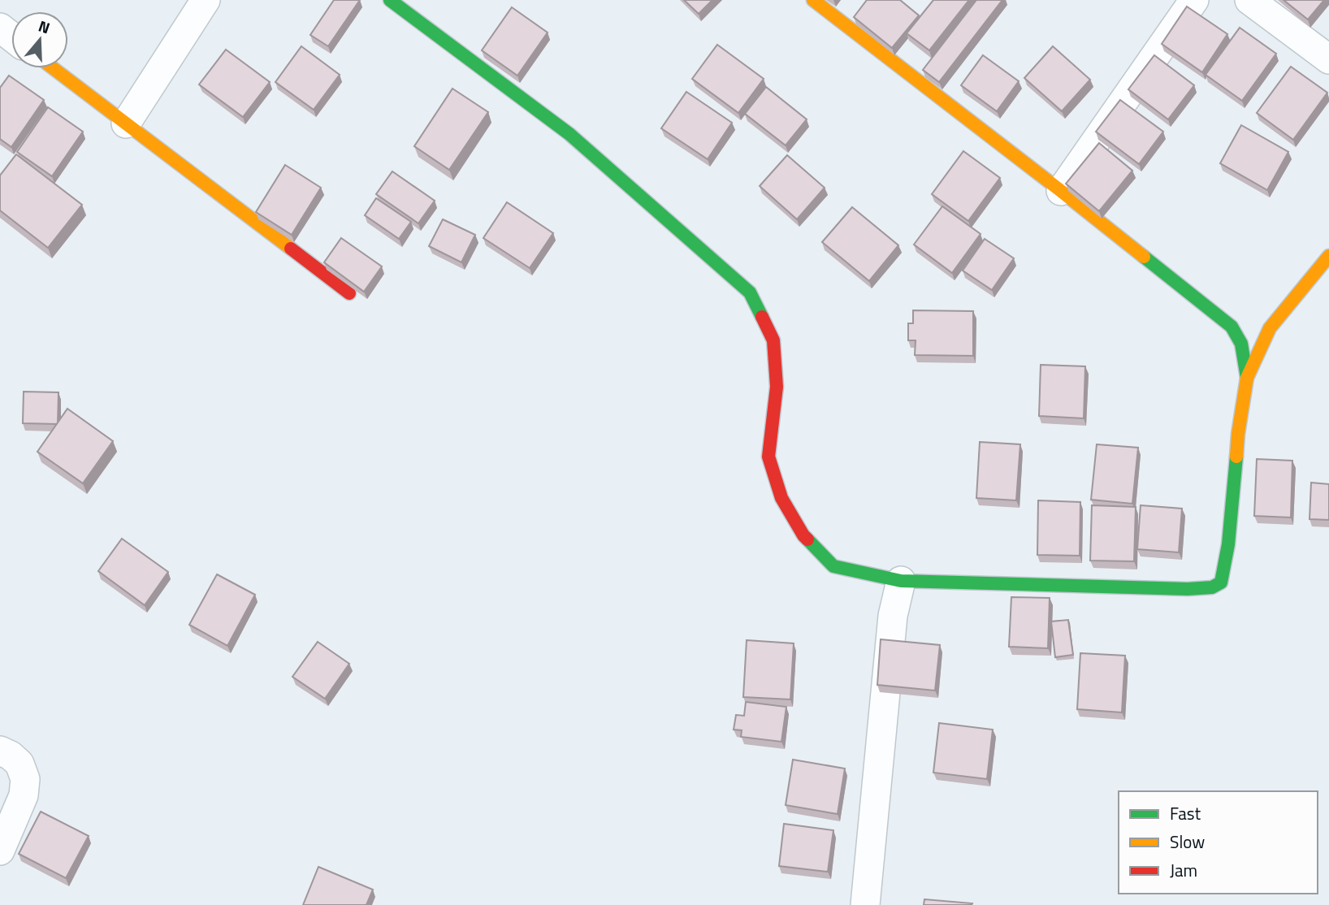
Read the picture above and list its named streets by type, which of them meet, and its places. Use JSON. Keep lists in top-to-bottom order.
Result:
{
  "legend": ["Fast", "Slow", "Jam"],
  "north": "top"
}
